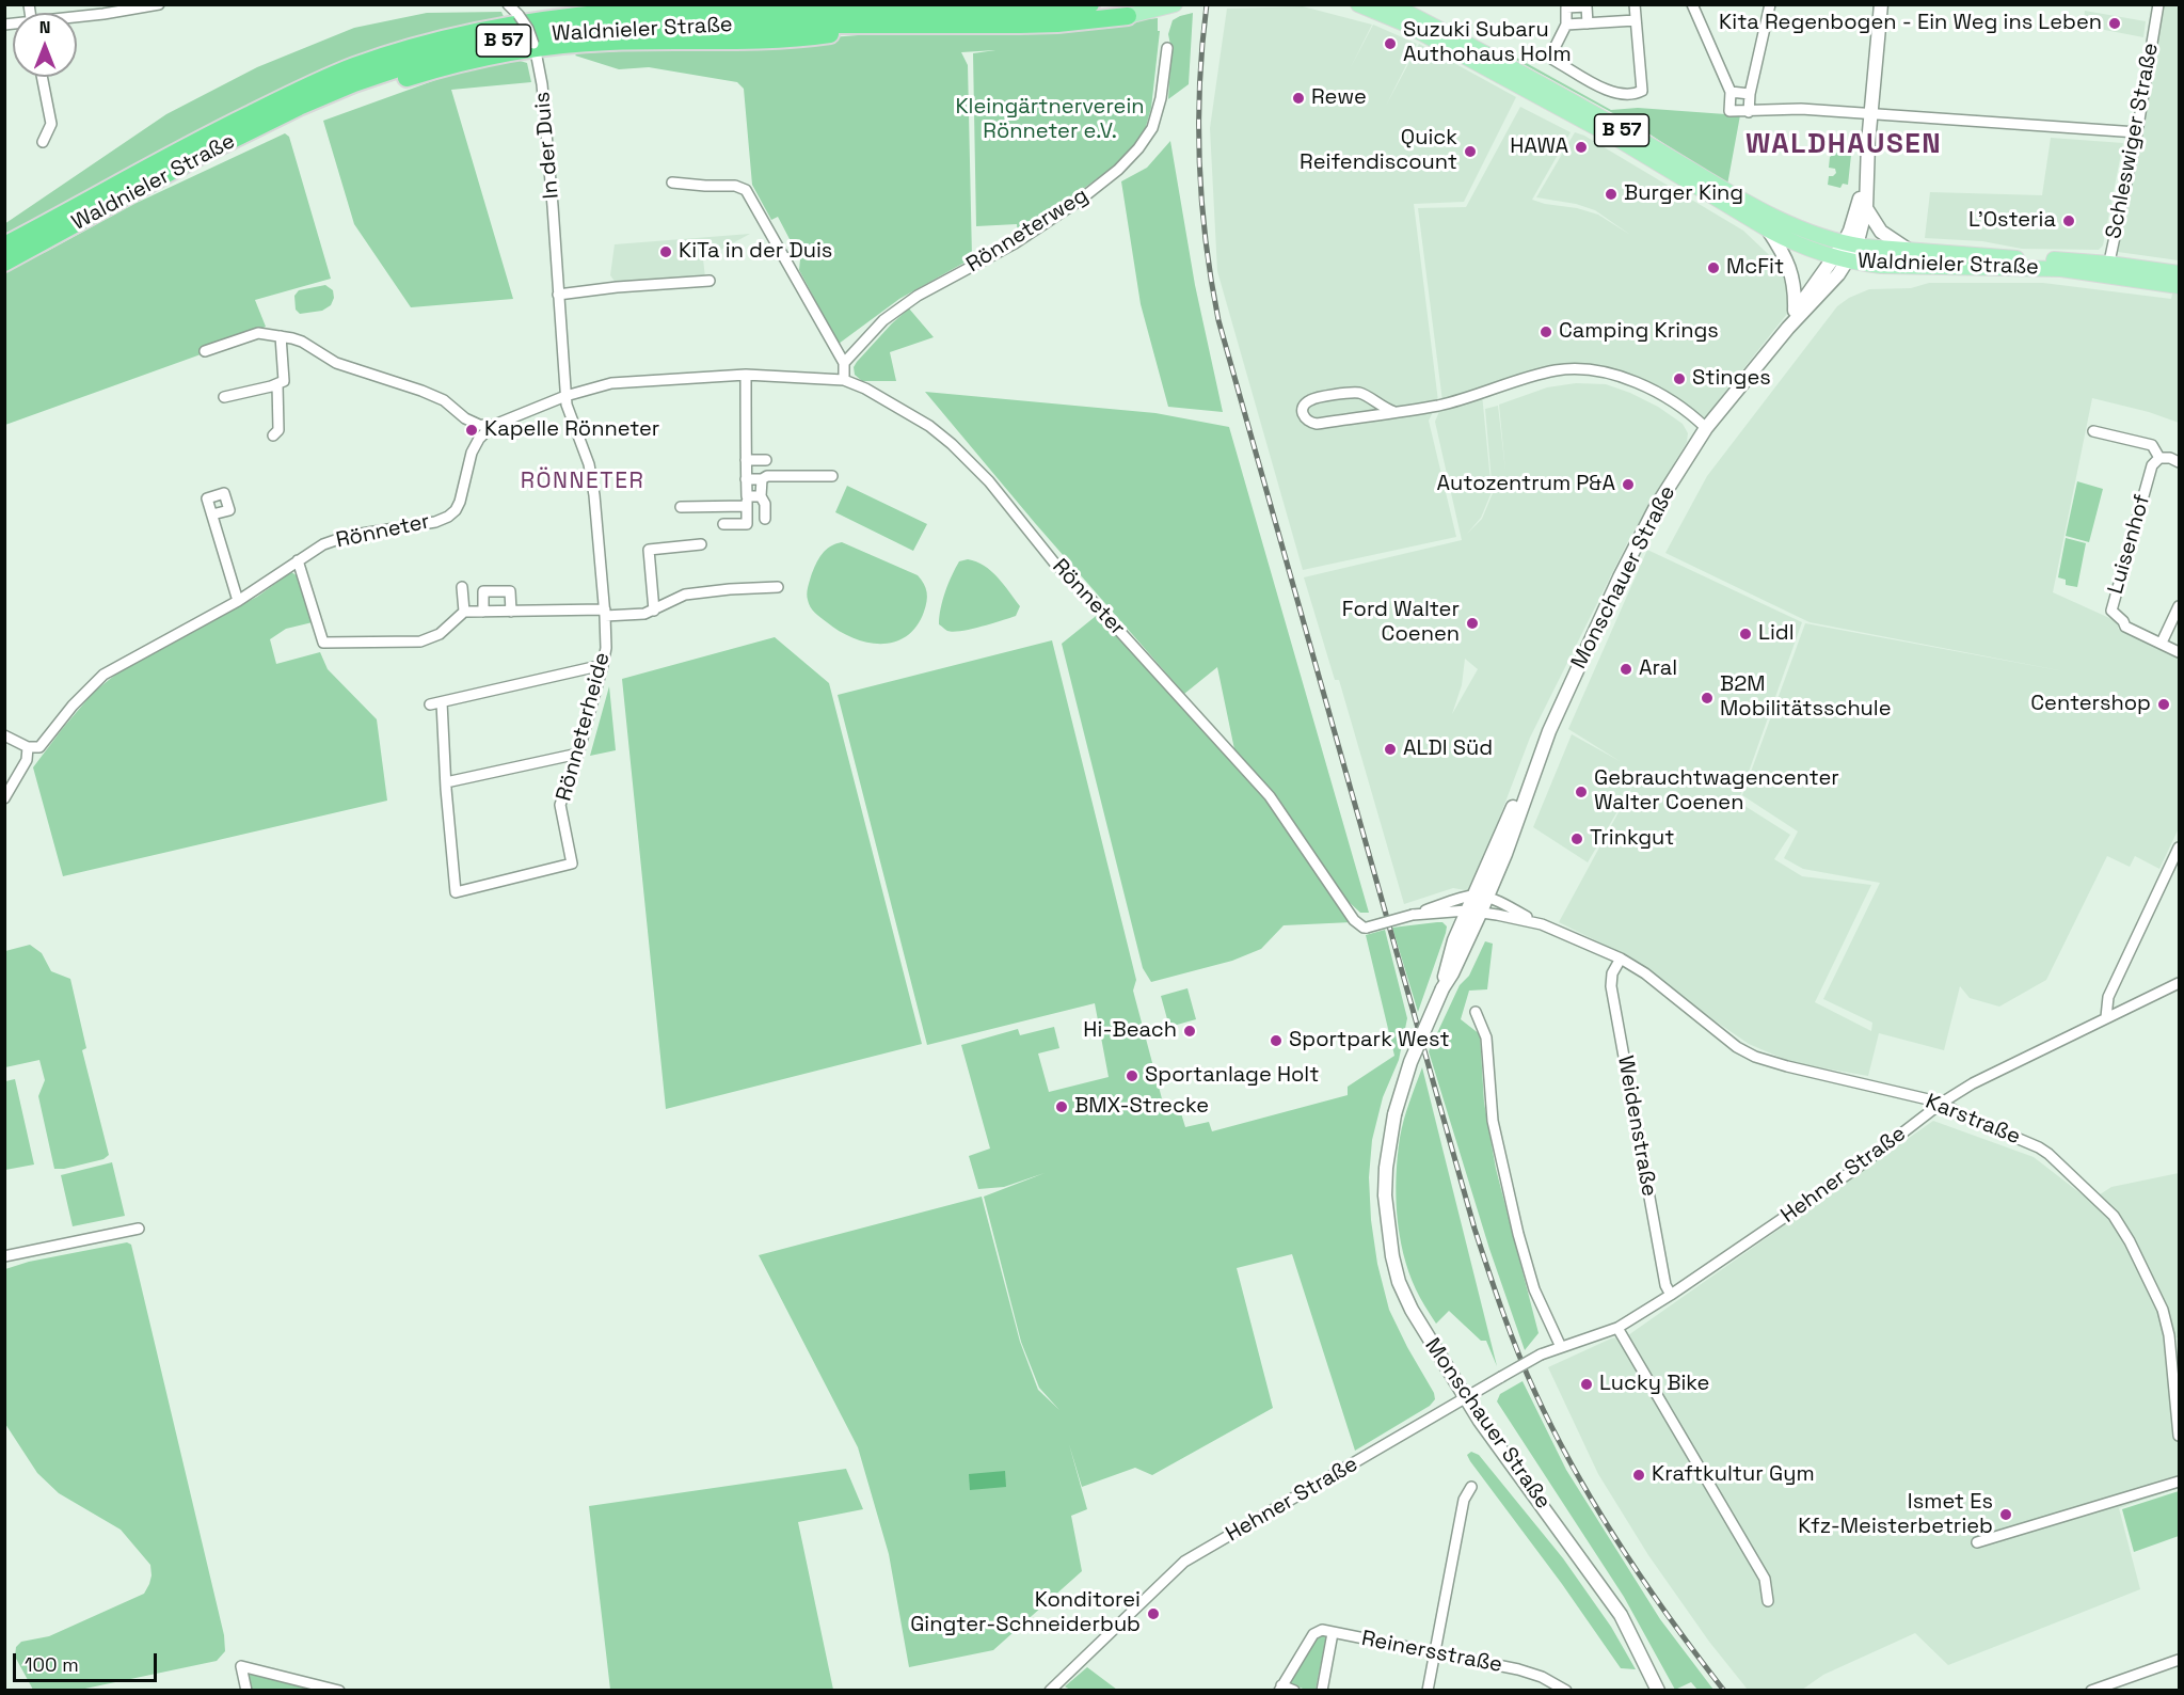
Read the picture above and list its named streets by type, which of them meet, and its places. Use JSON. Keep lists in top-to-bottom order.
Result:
{
  "streets": {
    "highway": ["Waldnieler Straße", "B 57"],
    "main road": ["Monschauer Straße"],
    "street": [
      "Schleswiger Straße",
      "In der Duis",
      "Rönneterweg",
      "Rönneter",
      "Luisenhof",
      "Rönneterheide",
      "Karstraße",
      "Weidenstraße",
      "Hehner Straße",
      "Reinersstraße"
    ]
  },
  "crossings": [
    ["Waldnieler Straße", "Schleswiger Straße"],
    ["Waldnieler Straße", "Monschauer Straße"],
    ["In der Duis", "Rönneter"],
    ["In der Duis", "Rönneterheide"],
    ["Rönneter", "Rönneterheide"],
    ["Rönneter", "Karstraße"],
    ["Monschauer Straße", "Karstraße"],
    ["Monschauer Straße", "Hehner Straße"],
    ["Karstraße", "Weidenstraße"],
    ["Karstraße", "Hehner Straße"],
    ["Weidenstraße", "Hehner Straße"]
  ],
  "districts": ["WALDHAUSEN", "RÖNNETER"],
  "parks": ["Kleingärtnerverein Rönneter e.V."],
  "places": [
    "Kita Regenbogen - Ein Weg ins Leben",
    "Suzuki Subaru Authohaus Holm",
    "Rewe",
    "HAWA",
    "Quick Reifendiscount",
    "Burger King",
    "L'Osteria",
    "KiTa in der Duis",
    "McFit",
    "Camping Krings",
    "Stinges",
    "Kapelle Rönneter",
    "Autozentrum P&A",
    "Ford Walter Coenen",
    "Lidl",
    "Aral",
    "B2M Mobilitätsschule",
    "Centershop",
    "ALDI Süd",
    "Gebrauchtwagencenter Walter Coenen",
    "Trinkgut",
    "Hi-Beach",
    "Sportpark West",
    "Sportanlage Holt",
    "BMX-Strecke",
    "Lucky Bike",
    "Kraftkultur Gym",
    "Ismet Es Kfz-Meisterbetrieb",
    "Konditorei Gingter-Schneiderbub"
  ],
  "scale_bar": "100 m",
  "north": "top"
}
